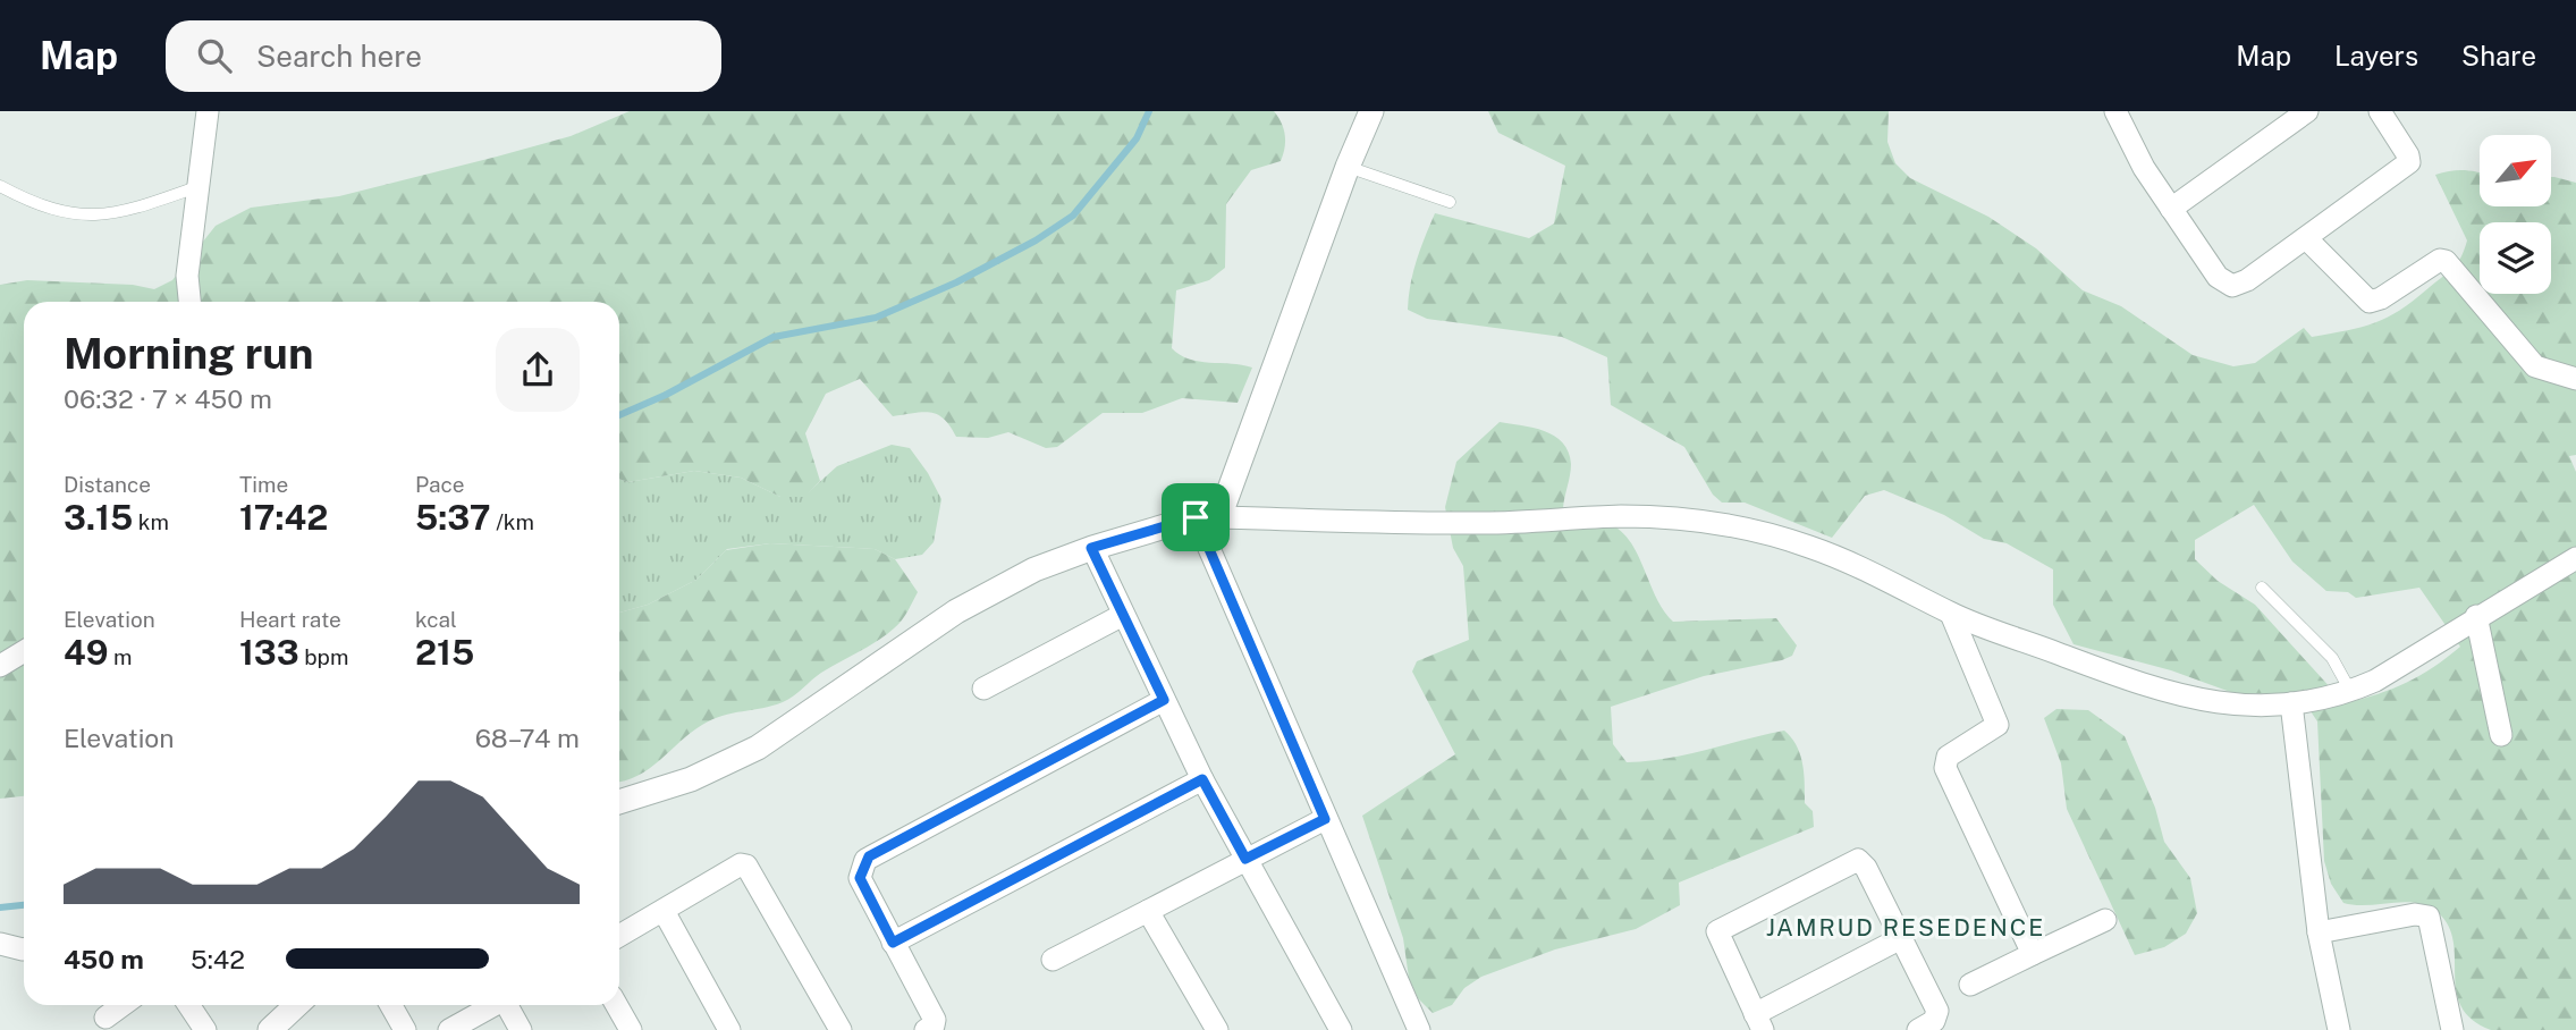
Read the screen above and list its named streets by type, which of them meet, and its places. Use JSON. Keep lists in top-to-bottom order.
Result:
{
  "districts": ["JAMRUD RESEDENCE"],
  "north": "top right",
  "page": {
    "header": "Map",
    "search": "Search here",
    "nav": ["Map", "Layers", "Share"],
    "heading": ["Morning run", "06:32 · 7 × 450 m"],
    "stats": [
      ["Distance", "3.15 km"],
      ["Time", "17:42"],
      ["Pace", "5:37 /km"],
      ["Elevation", "49 m"],
      ["Heart rate", "133 bpm"],
      ["kcal", "215"]
    ],
    "chart": ["Elevation", "68–74 m"],
    "list": [
      {
        "name": "450 m",
        "note": "5:42"
      }
    ]
  }
}
